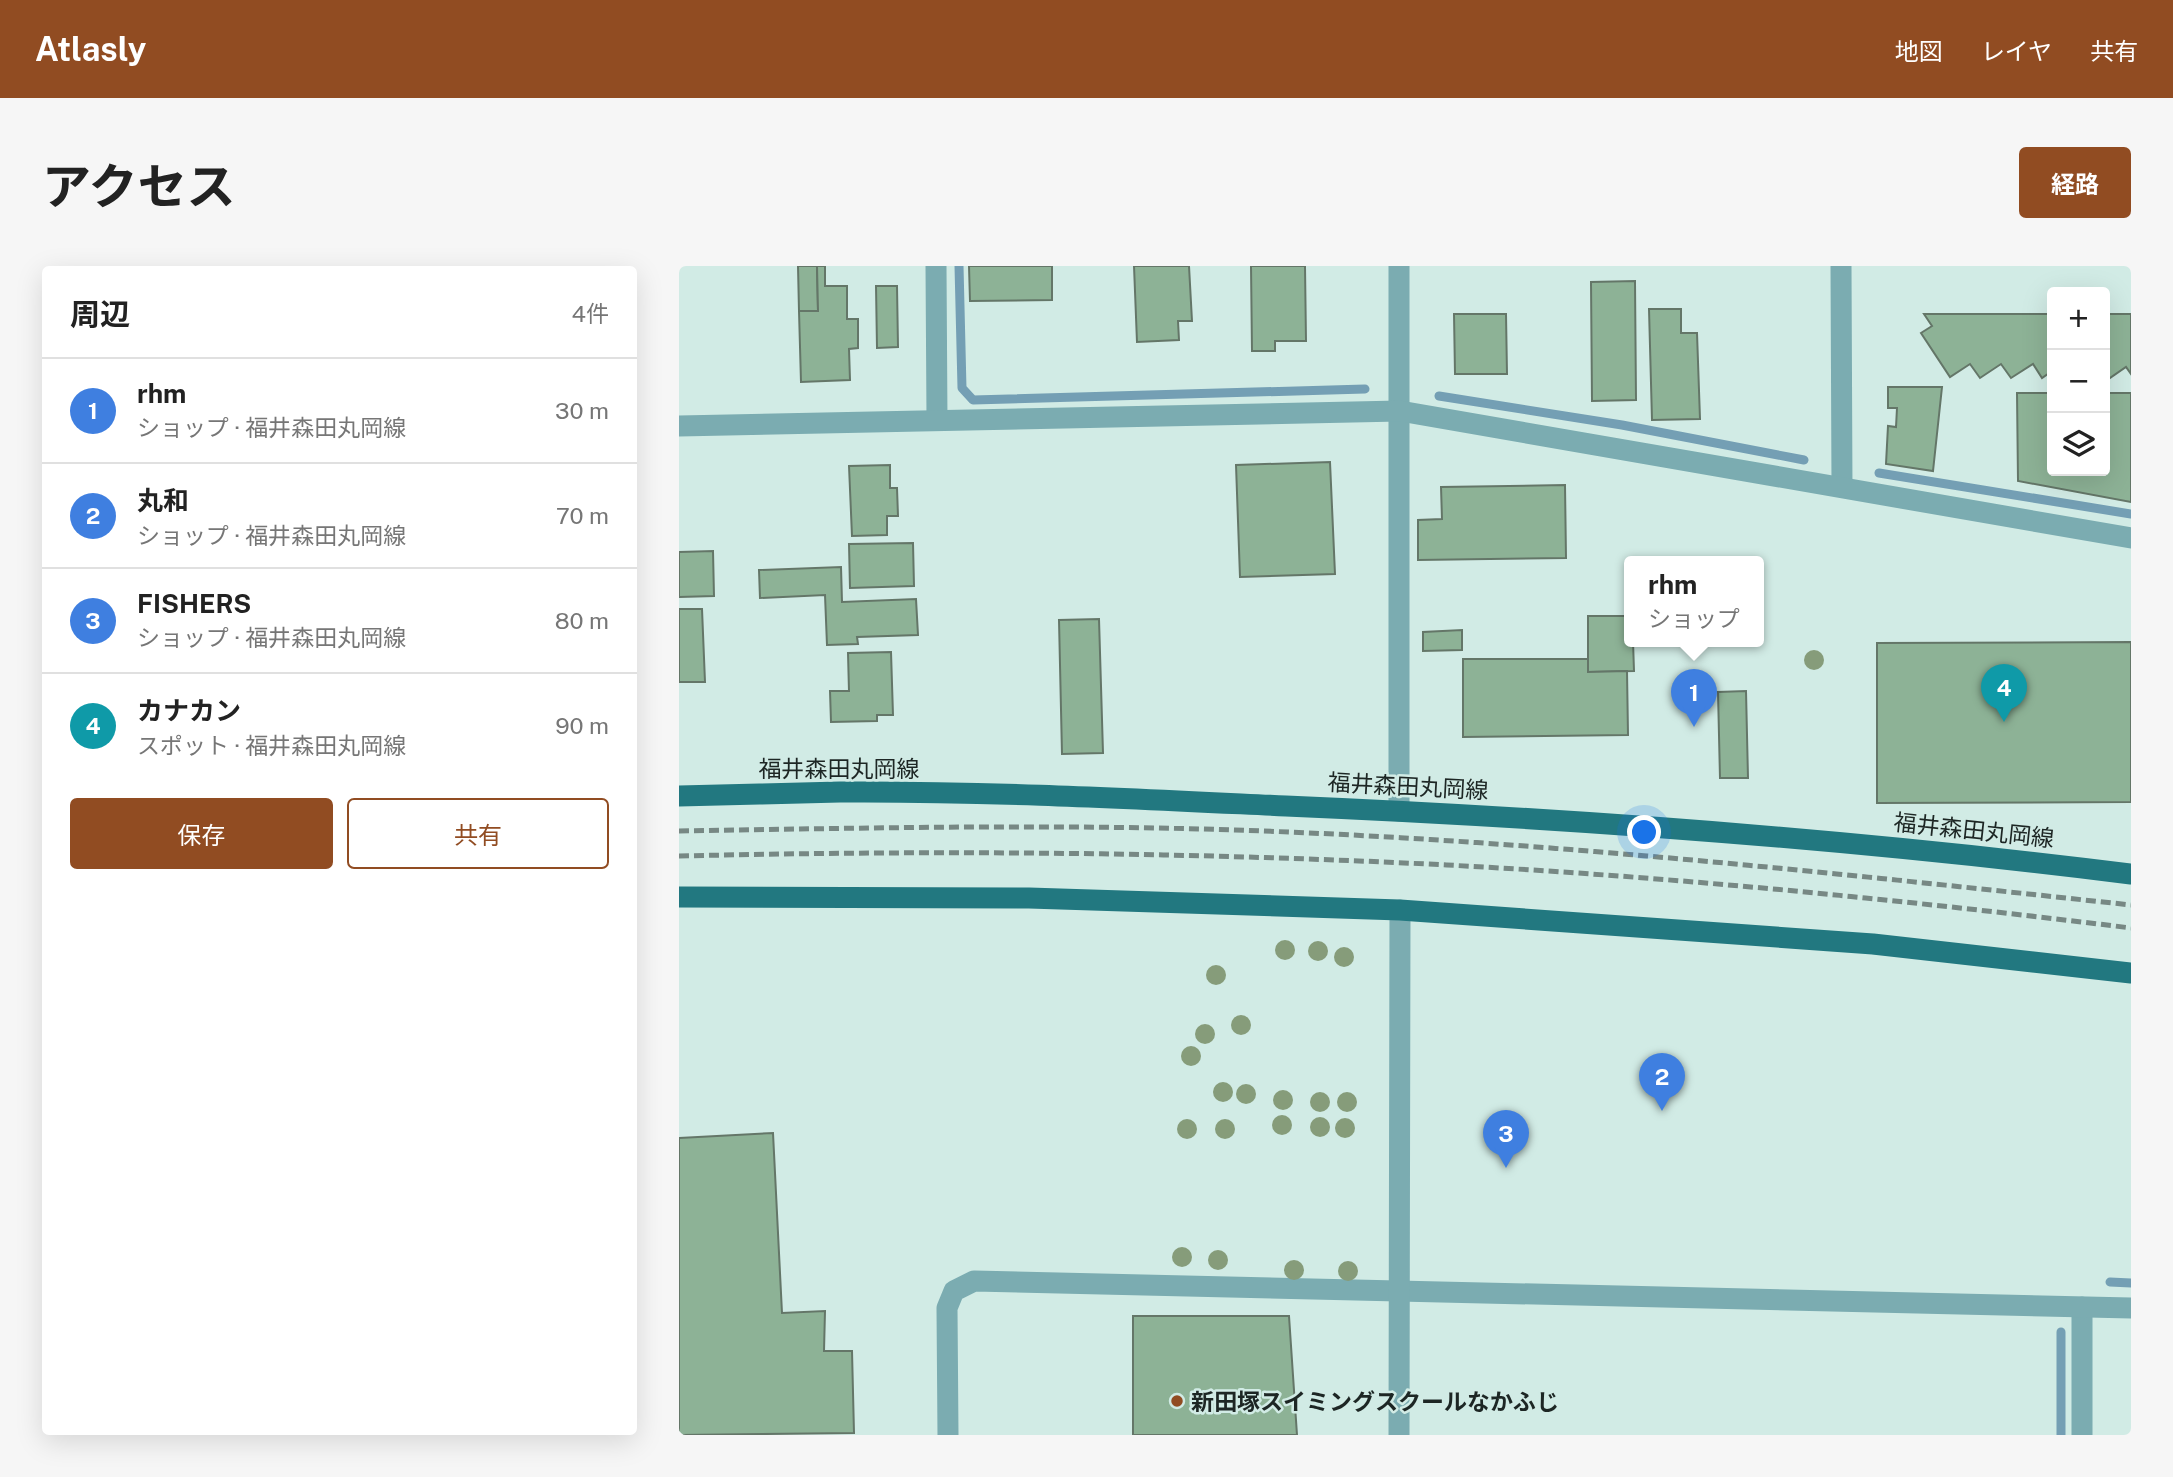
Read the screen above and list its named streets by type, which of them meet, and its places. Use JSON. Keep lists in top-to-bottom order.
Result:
{
  "streets": {
    "main road": ["福井森田丸岡線"]
  },
  "places": ["新田塚スイミングスクールなかふじ"],
  "page": {
    "header": "Atlasly",
    "nav": ["地図", "レイヤ", "共有"],
    "title": "アクセス",
    "buttons": [
      "経路",
      ["保存", "共有"]
    ],
    "heading": ["周辺", "4件"],
    "map_buttons": ["+", "−"],
    "list": [
      {
        "mark": "1",
        "name": "rhm",
        "note": "ショップ · 福井森田丸岡線",
        "value": "30 m"
      },
      {
        "mark": "2",
        "name": "丸和",
        "note": "ショップ · 福井森田丸岡線",
        "value": "70 m"
      },
      {
        "mark": "3",
        "name": "FISHERS",
        "note": "ショップ · 福井森田丸岡線",
        "value": "80 m"
      },
      {
        "mark": "4",
        "name": "カナカン",
        "note": "スポット · 福井森田丸岡線",
        "value": "90 m"
      }
    ],
    "popup": ["rhm", "ショップ"],
    "pins": [
      "4",
      "1",
      "2",
      "3"
    ]
  }
}
